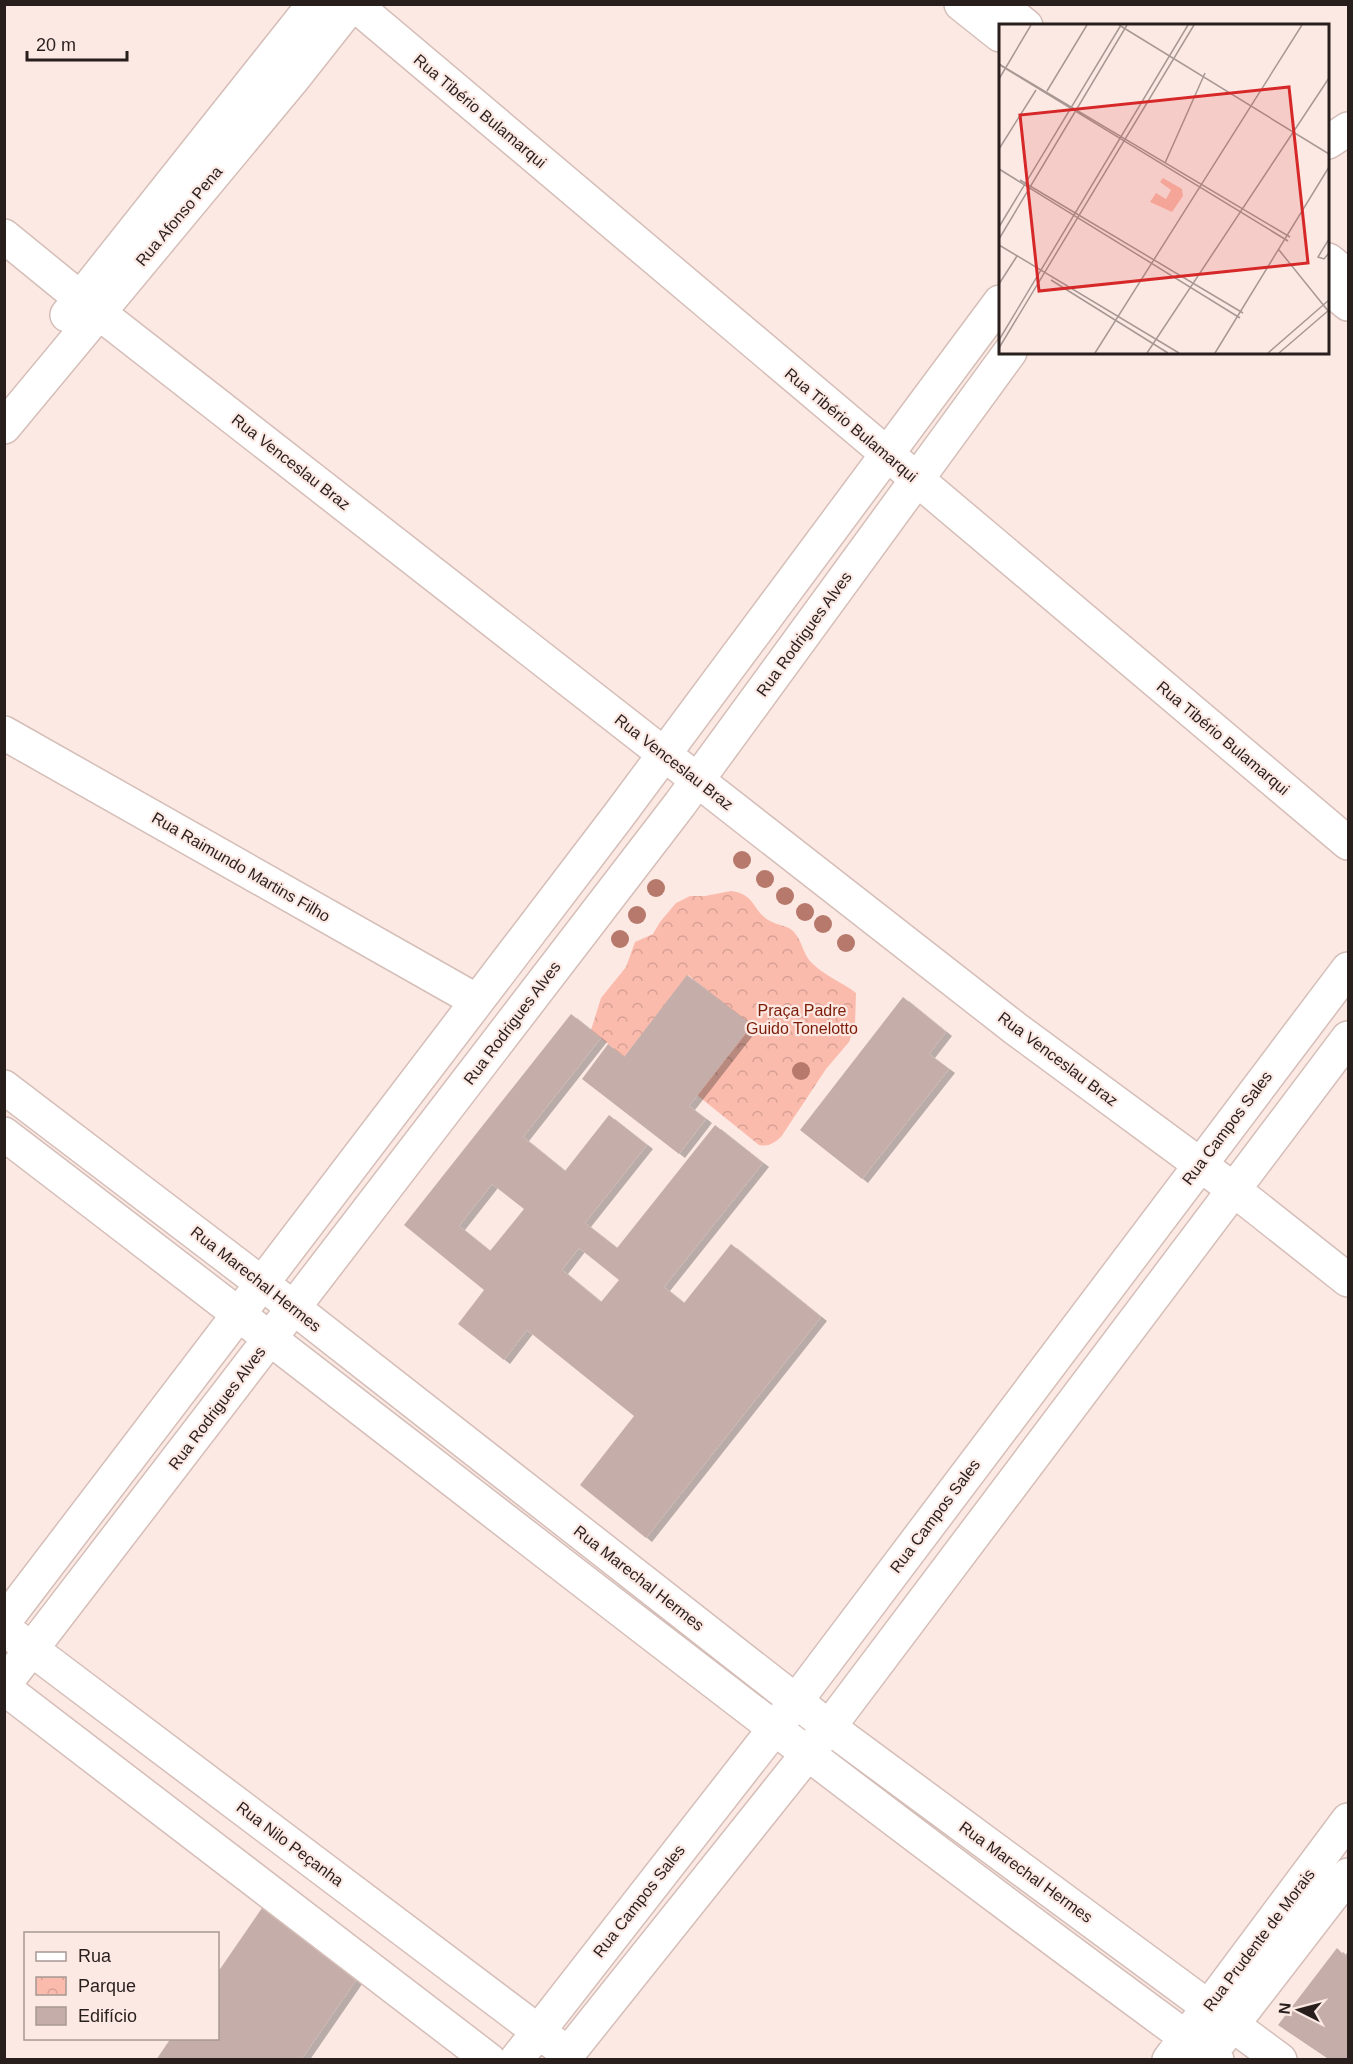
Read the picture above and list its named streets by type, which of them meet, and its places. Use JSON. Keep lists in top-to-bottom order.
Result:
{
  "streets": {
    "street": [
      "Rua Tibério Bulamarqui",
      "Rua Afonso Pena",
      "Rua Venceslau Braz",
      "Rua Rodrigues Alves",
      "Rua Raimundo Martins Filho",
      "Rua Campos Sales",
      "Rua Marechal Hermes",
      "Rua Nilo Peçanha",
      "Rua Prudente de Morais"
    ]
  },
  "crossings": [
    ["Rua Tibério Bulamarqui", "Rua Afonso Pena"],
    ["Rua Tibério Bulamarqui", "Rua Rodrigues Alves"],
    ["Rua Afonso Pena", "Rua Venceslau Braz"],
    ["Rua Venceslau Braz", "Rua Rodrigues Alves"],
    ["Rua Venceslau Braz", "Rua Campos Sales"],
    ["Rua Rodrigues Alves", "Rua Marechal Hermes"],
    ["Rua Rodrigues Alves", "Rua Nilo Peçanha"],
    ["Rua Campos Sales", "Rua Marechal Hermes"],
    ["Rua Campos Sales", "Rua Nilo Peçanha"],
    ["Rua Marechal Hermes", "Rua Prudente de Morais"]
  ],
  "parks": ["Praça Padre Guido Tonelotto"],
  "legend": ["Rua", "Parque", "Edifício"],
  "scale_bar": "20 m",
  "north": "left"
}
